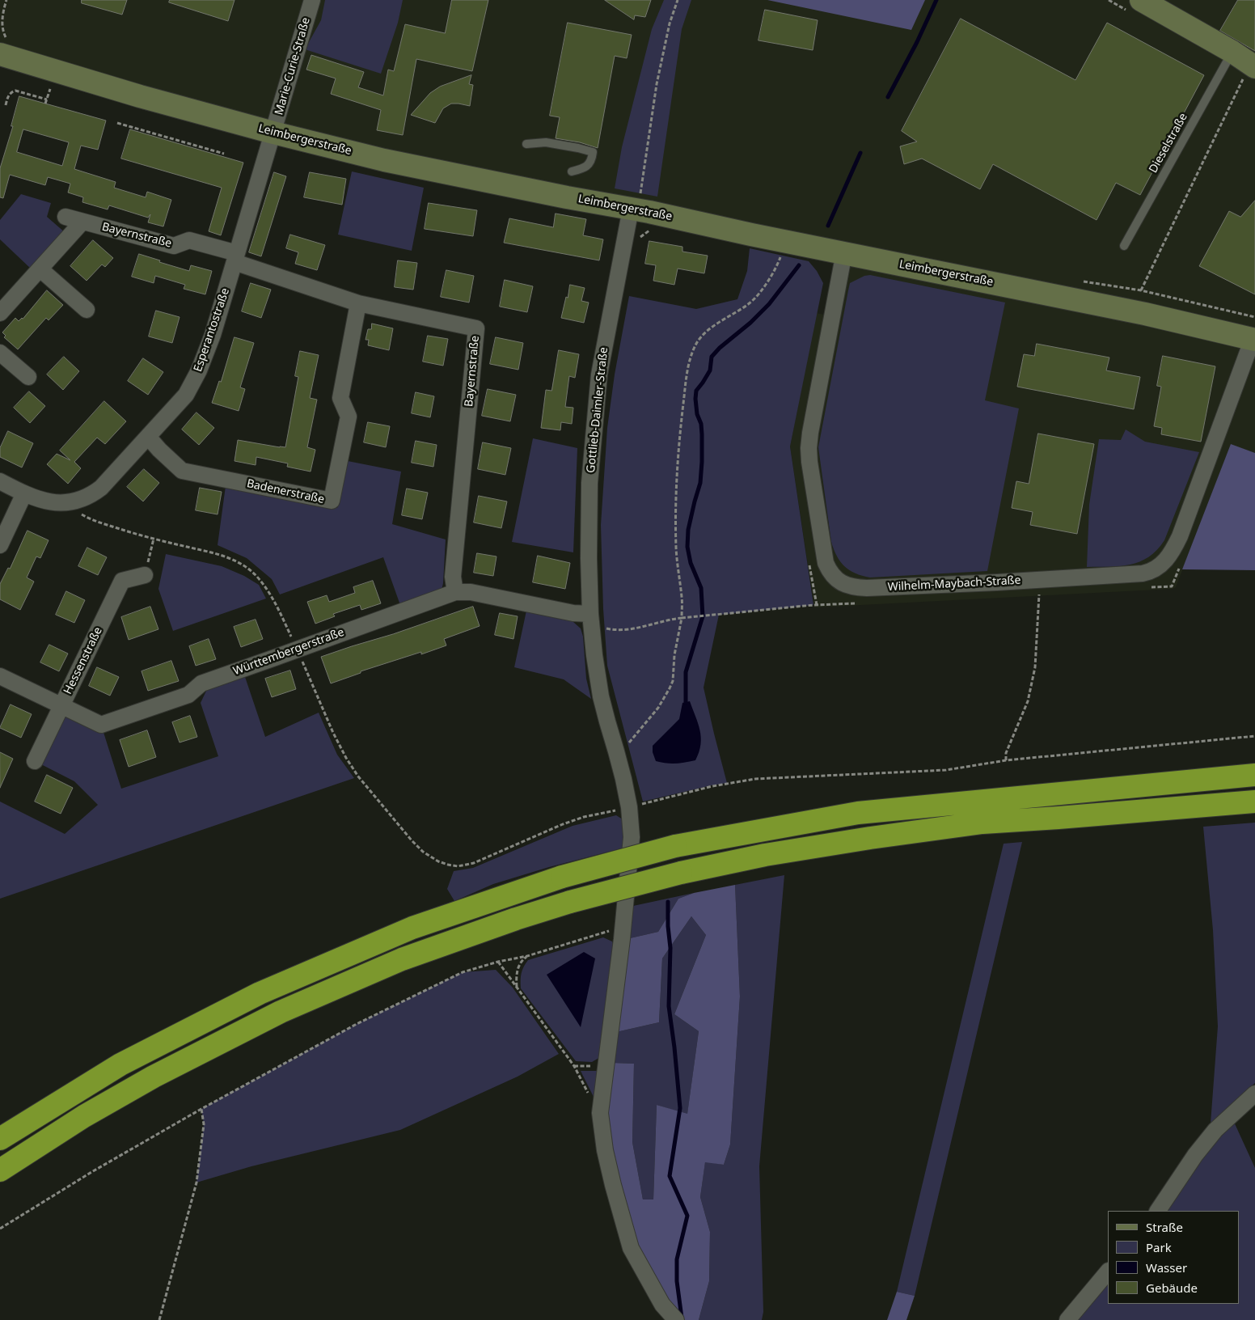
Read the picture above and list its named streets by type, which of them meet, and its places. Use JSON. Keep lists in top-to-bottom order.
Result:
{
  "streets": {
    "street": [
      "Marie-Curie-Straße",
      "Leimbergerstraße",
      "Bayernstraße",
      "Esperantostraße",
      "Gottlieb-Daimler-Straße",
      "Badenerstraße",
      "Wilhelm-Maybach-Straße",
      "Württembergerstraße",
      "Hessenstraße"
    ],
    "lane": ["Dieselstraße"]
  },
  "crossings": [
    ["Marie-Curie-Straße", "Leimbergerstraße"],
    ["Marie-Curie-Straße", "Esperantostraße"],
    ["Leimbergerstraße", "Esperantostraße"],
    ["Leimbergerstraße", "Gottlieb-Daimler-Straße"],
    ["Leimbergerstraße", "Wilhelm-Maybach-Straße"],
    ["Bayernstraße", "Esperantostraße"],
    ["Bayernstraße", "Badenerstraße"],
    ["Bayernstraße", "Württembergerstraße"],
    ["Esperantostraße", "Badenerstraße"],
    ["Gottlieb-Daimler-Straße", "Württembergerstraße"],
    ["Württembergerstraße", "Hessenstraße"]
  ],
  "legend": [
    "Straße",
    "Park",
    "Wasser",
    "Gebäude"
  ]
}
